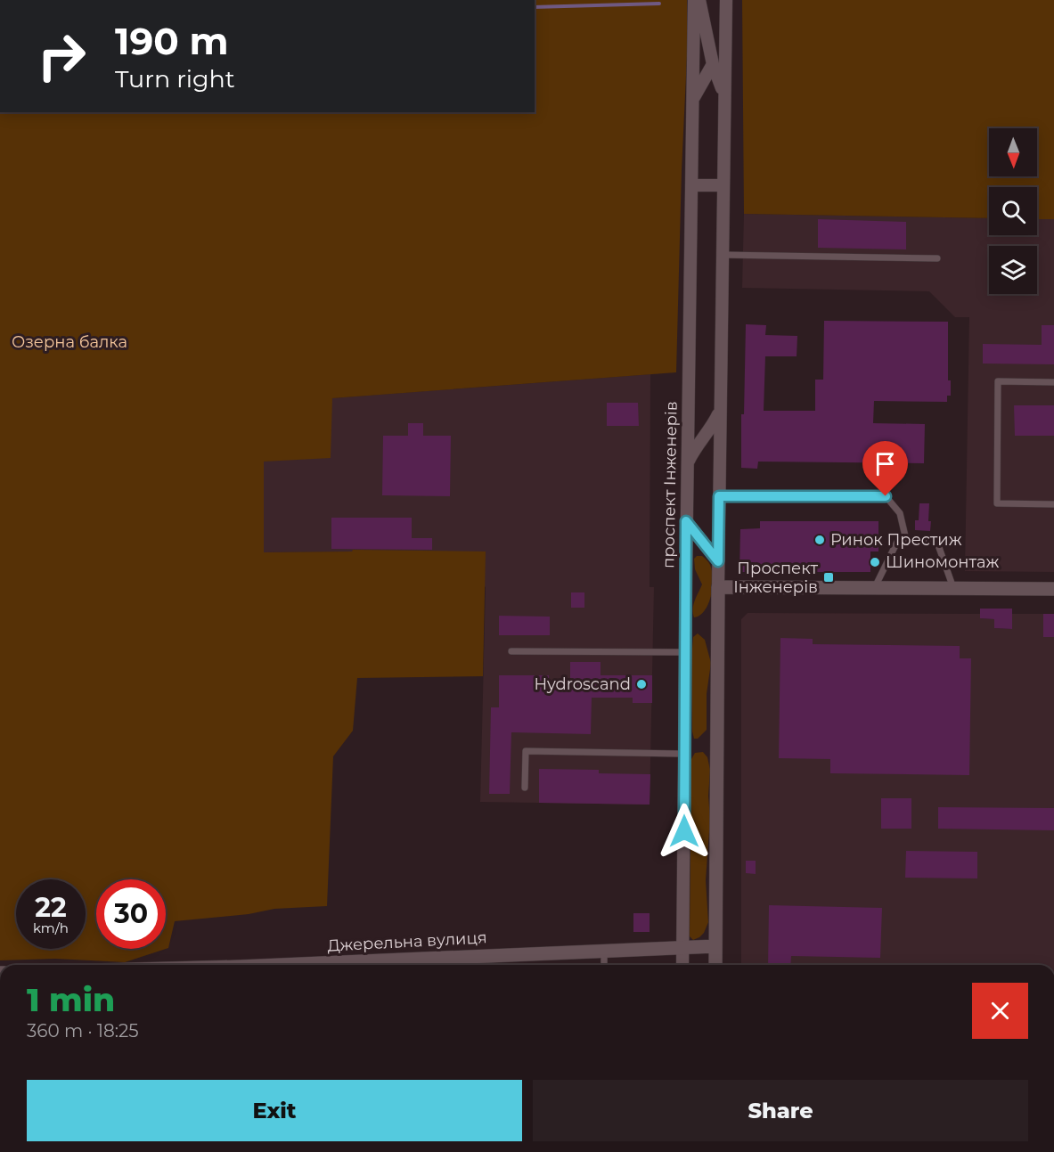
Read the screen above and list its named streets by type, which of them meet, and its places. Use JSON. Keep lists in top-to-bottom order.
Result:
{
  "streets": {
    "street": ["проспект Інженерів", "Джерельна вулиця"]
  },
  "crossings": [
    ["проспект Інженерів", "Джерельна вулиця"]
  ],
  "parks": ["Озерна балка"],
  "places": {
    "other": ["Ринок Престиж", "Шиномонтаж", "Hydroscand"],
    "transit": ["Проспект Інженерів"]
  },
  "north": "bottom",
  "page": {
    "turn": ["190 m", "Turn right"],
    "speed": "22 km/h",
    "limit": "30",
    "heading": ["1 min", "360 m · 18:25"],
    "buttons": ["Exit", "Share"]
  }
}
